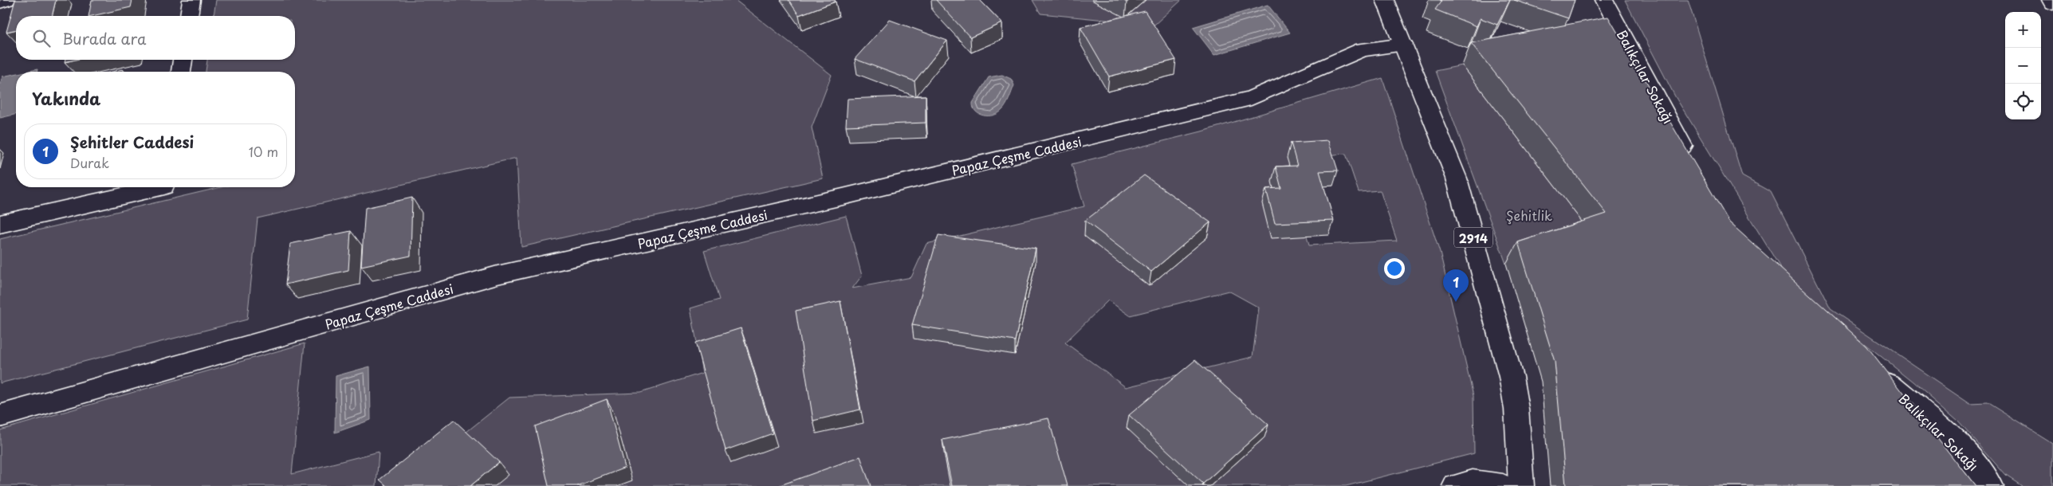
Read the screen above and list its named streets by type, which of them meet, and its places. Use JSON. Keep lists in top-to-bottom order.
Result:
{
  "streets": {
    "street": ["Balıkçılar Sokağı", "Papaz Çeşme Caddesi", "2914"]
  },
  "crossings": [
    ["Papaz Çeşme Caddesi", "2914"]
  ],
  "parks": ["Şehitlik"],
  "page": {
    "map_buttons": ["+", "−"],
    "search": "Burada ara",
    "heading": "Yakında",
    "list": [
      {
        "mark": "1",
        "name": "Şehitler Caddesi",
        "note": "Durak",
        "value": "10 m"
      }
    ],
    "pins": "1"
  }
}
